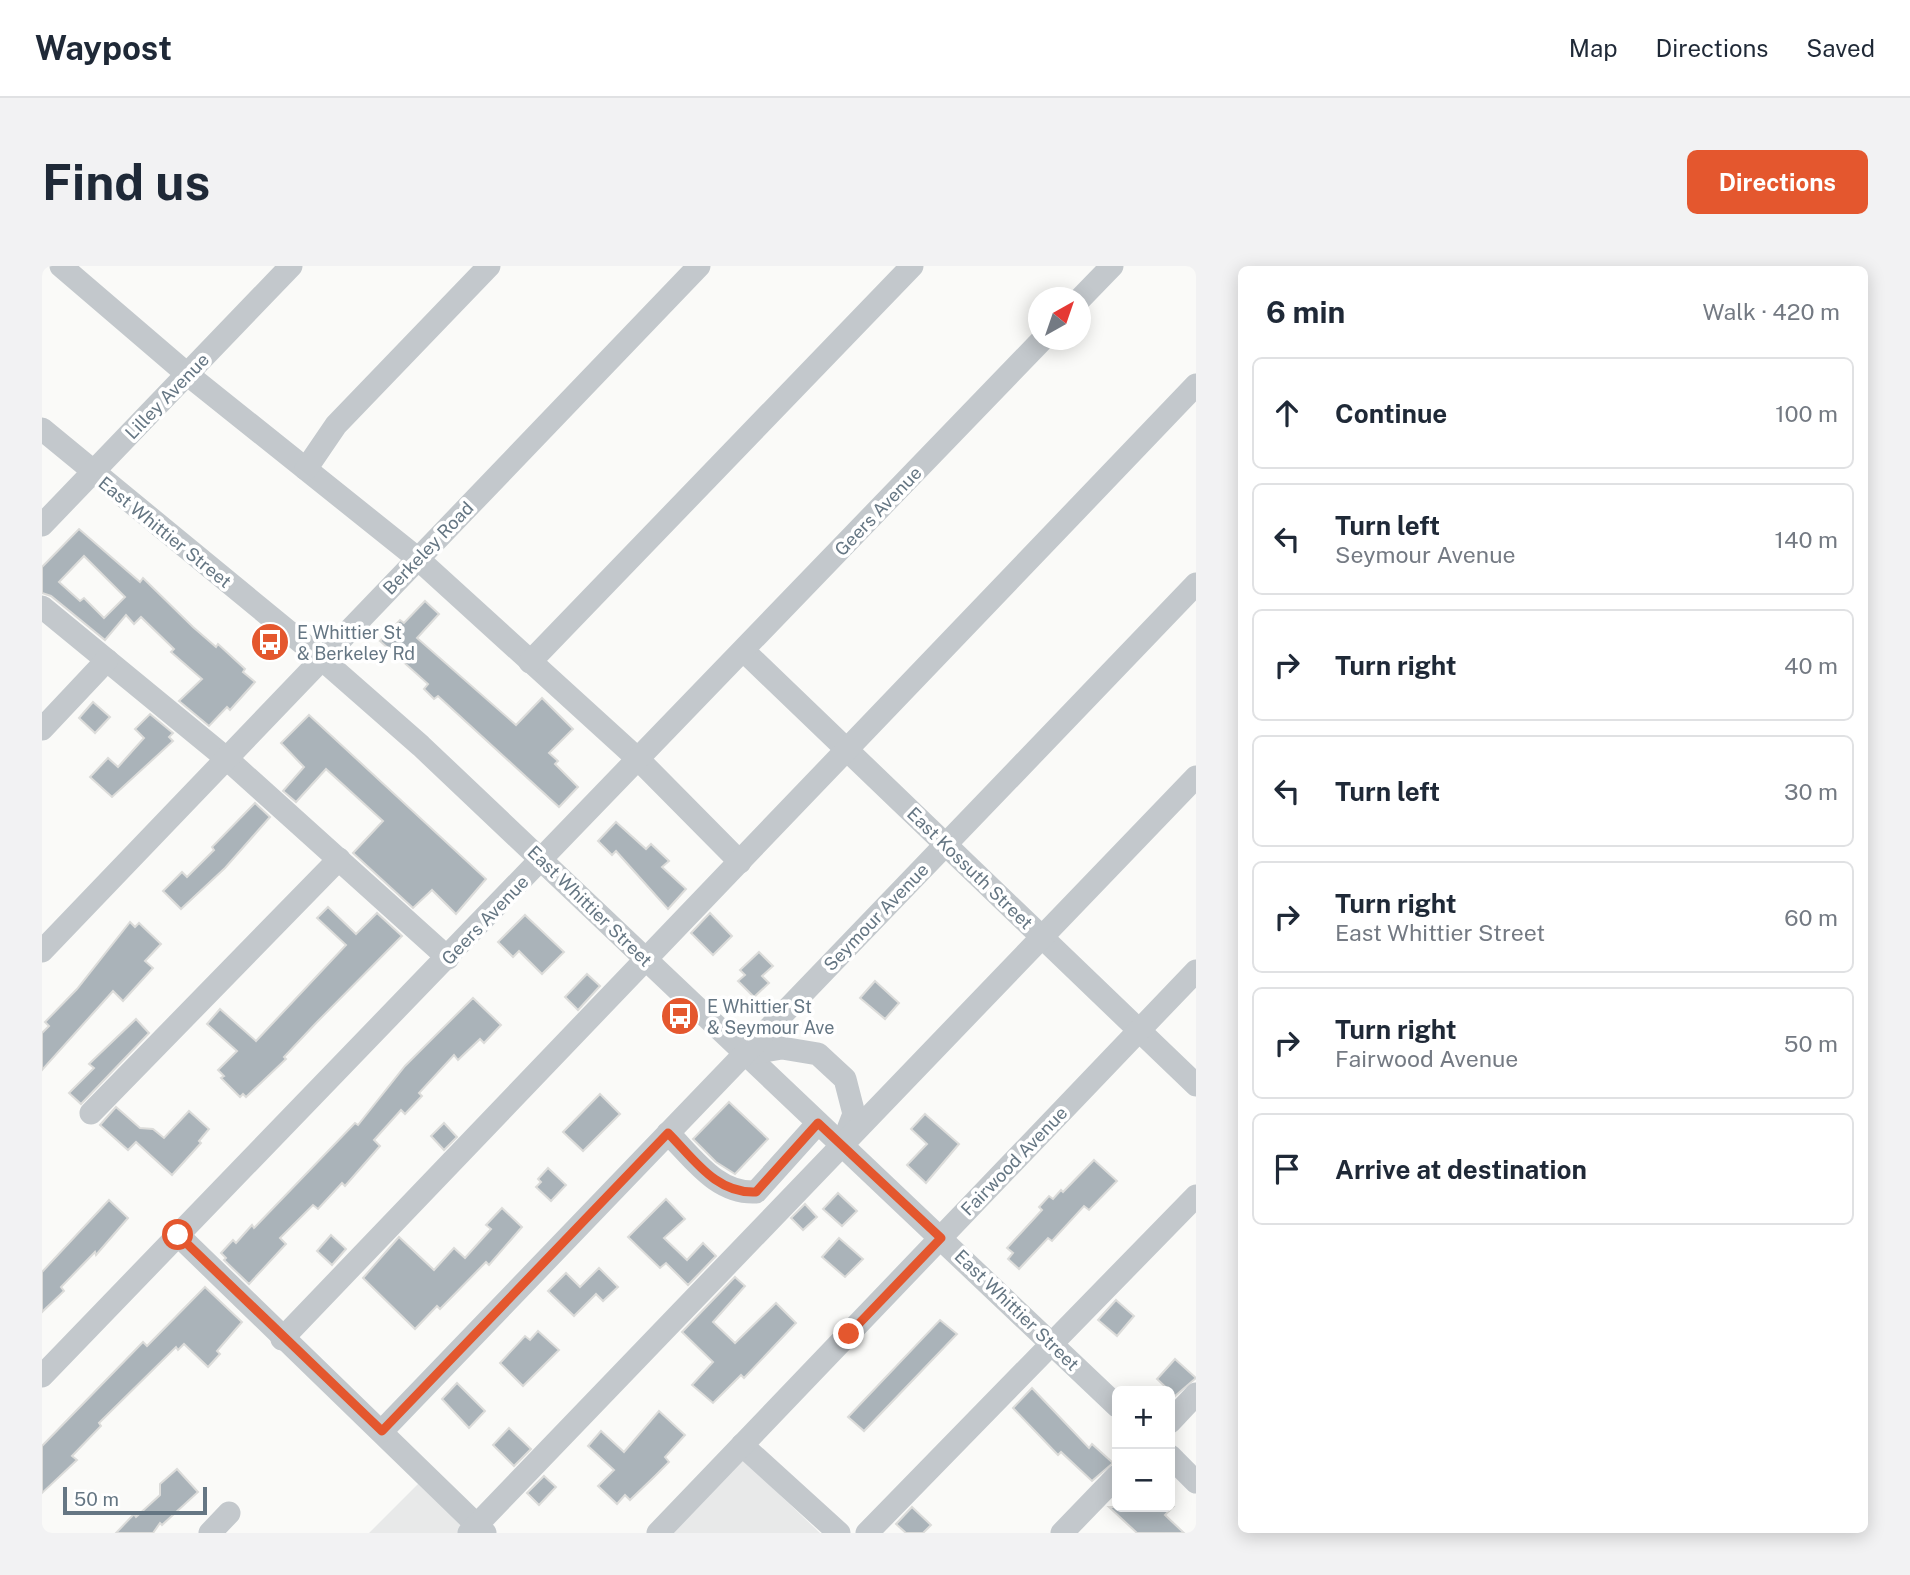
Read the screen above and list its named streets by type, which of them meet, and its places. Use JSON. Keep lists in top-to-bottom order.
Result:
{
  "streets": {
    "street": [
      "Lilley Avenue",
      "Geers Avenue",
      "East Whittier Street",
      "Berkeley Road",
      "East Kossuth Street",
      "Seymour Avenue",
      "Fairwood Avenue"
    ]
  },
  "crossings": [
    ["Lilley Avenue", "East Whittier Street"],
    ["Geers Avenue", "East Whittier Street"],
    ["Geers Avenue", "East Kossuth Street"],
    ["East Whittier Street", "Berkeley Road"],
    ["East Whittier Street", "Seymour Avenue"],
    ["East Whittier Street", "Fairwood Avenue"],
    ["East Kossuth Street", "Seymour Avenue"],
    ["East Kossuth Street", "Fairwood Avenue"]
  ],
  "places": {
    "bus stop": ["E Whittier St & Berkeley Rd", "E Whittier St & Seymour Ave"]
  },
  "scale_bar": "50 m",
  "north": "top right",
  "page": {
    "header": "Waypost",
    "nav": ["Map", "Directions", "Saved"],
    "buttons": "Directions",
    "title": "Find us",
    "heading": ["6 min", "Walk · 420 m"],
    "list": [
      ["Continue", "100 m"],
      ["Turn left", "Seymour Avenue", "140 m"],
      ["Turn right", "40 m"],
      ["Turn left", "30 m"],
      ["Turn right", "East Whittier Street", "60 m"],
      ["Turn right", "Fairwood Avenue", "50 m"],
      "Arrive at destination"
    ],
    "map_buttons": ["+", "−"],
    "scale": "50 m"
  }
}
